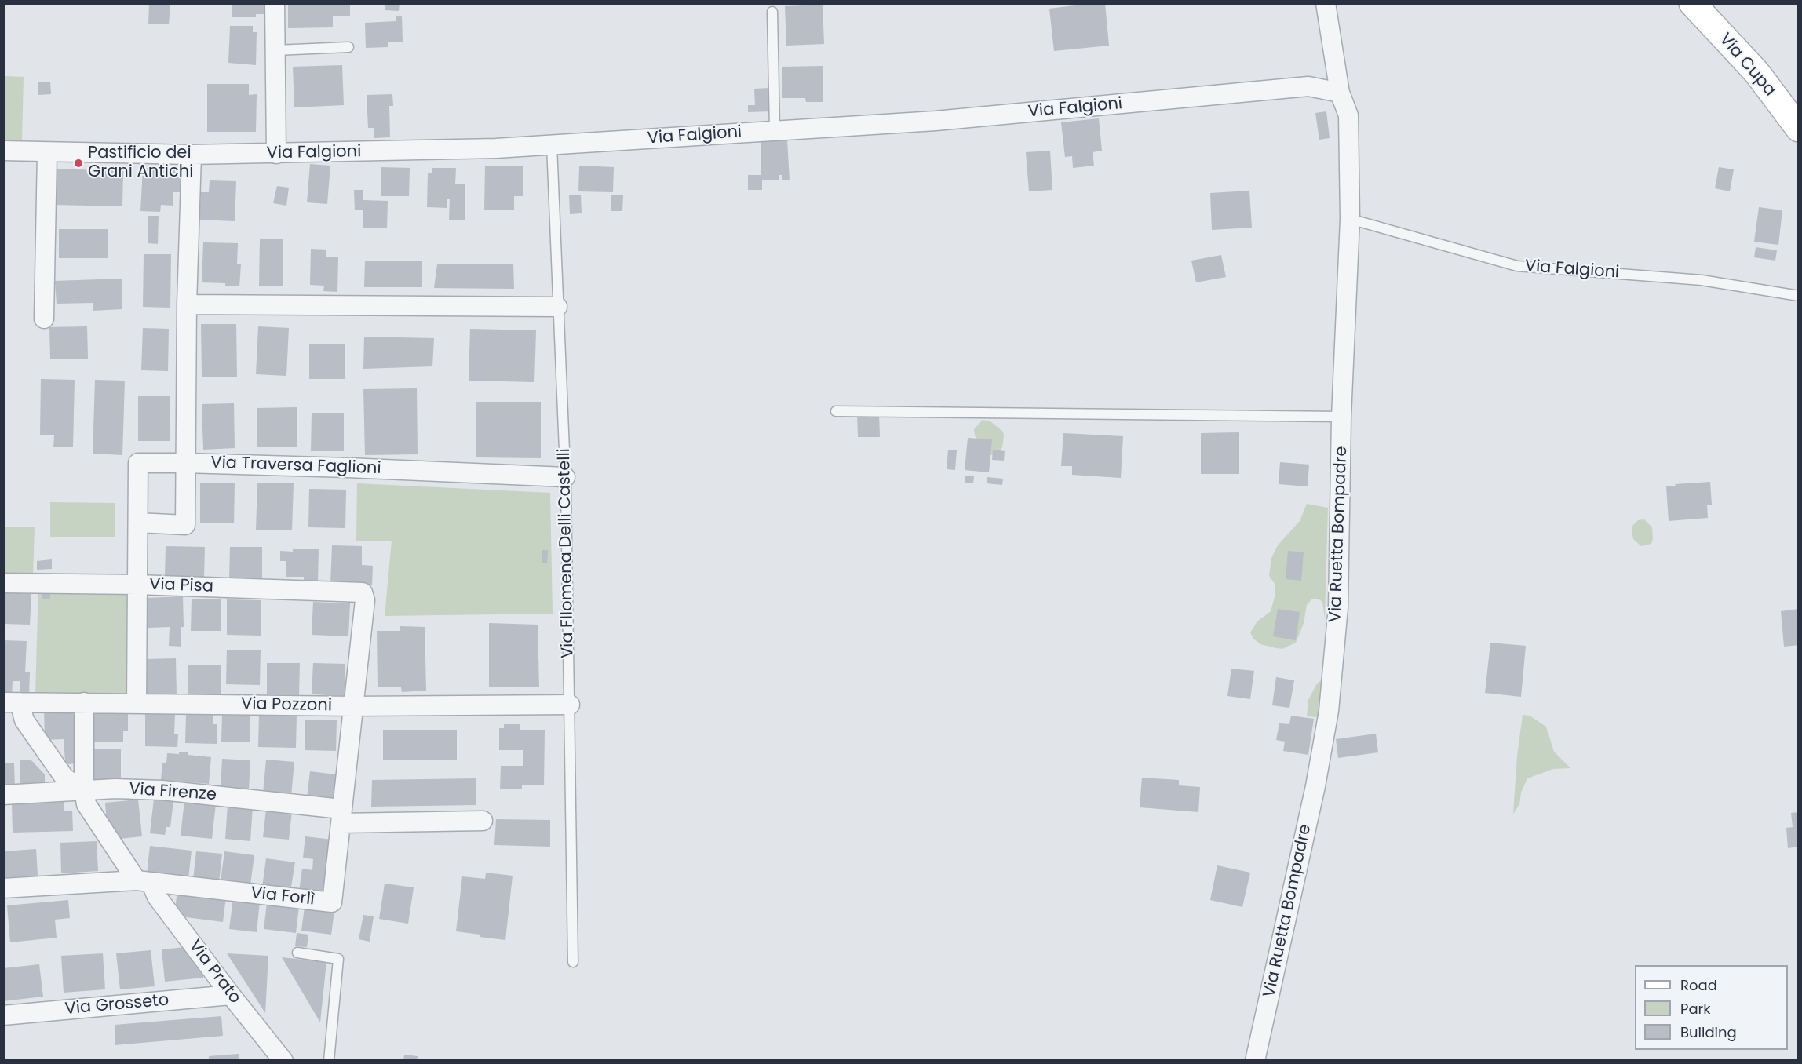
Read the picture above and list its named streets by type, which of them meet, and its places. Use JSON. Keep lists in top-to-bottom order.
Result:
{
  "streets": {
    "street": [
      "Via Cupa",
      "Via Falgioni",
      "Via Traversa Faglioni",
      "Via Ruetta Bompadre",
      "Via Pisa",
      "Via Pozzoni",
      "Via Firenze",
      "Via Forlì",
      "Via Prato",
      "Via Grosseto"
    ],
    "lane": ["Via FIlomena Delli Castelli"]
  },
  "crossings": [
    ["Via Falgioni", "Via Ruetta Bompadre"],
    ["Via Falgioni", "Via FIlomena Delli Castelli"],
    ["Via Traversa Faglioni", "Via FIlomena Delli Castelli"],
    ["Via FIlomena Delli Castelli", "Via Pozzoni"],
    ["Via Pisa", "Via Forlì"],
    ["Via Pozzoni", "Via Forlì"],
    ["Via Pozzoni", "Via Prato"],
    ["Via Firenze", "Via Forlì"],
    ["Via Firenze", "Via Prato"],
    ["Via Forlì", "Via Prato"],
    ["Via Prato", "Via Grosseto"]
  ],
  "places": ["Pastificio dei Grani Antichi"],
  "legend": ["Road", "Park", "Building"]
}
